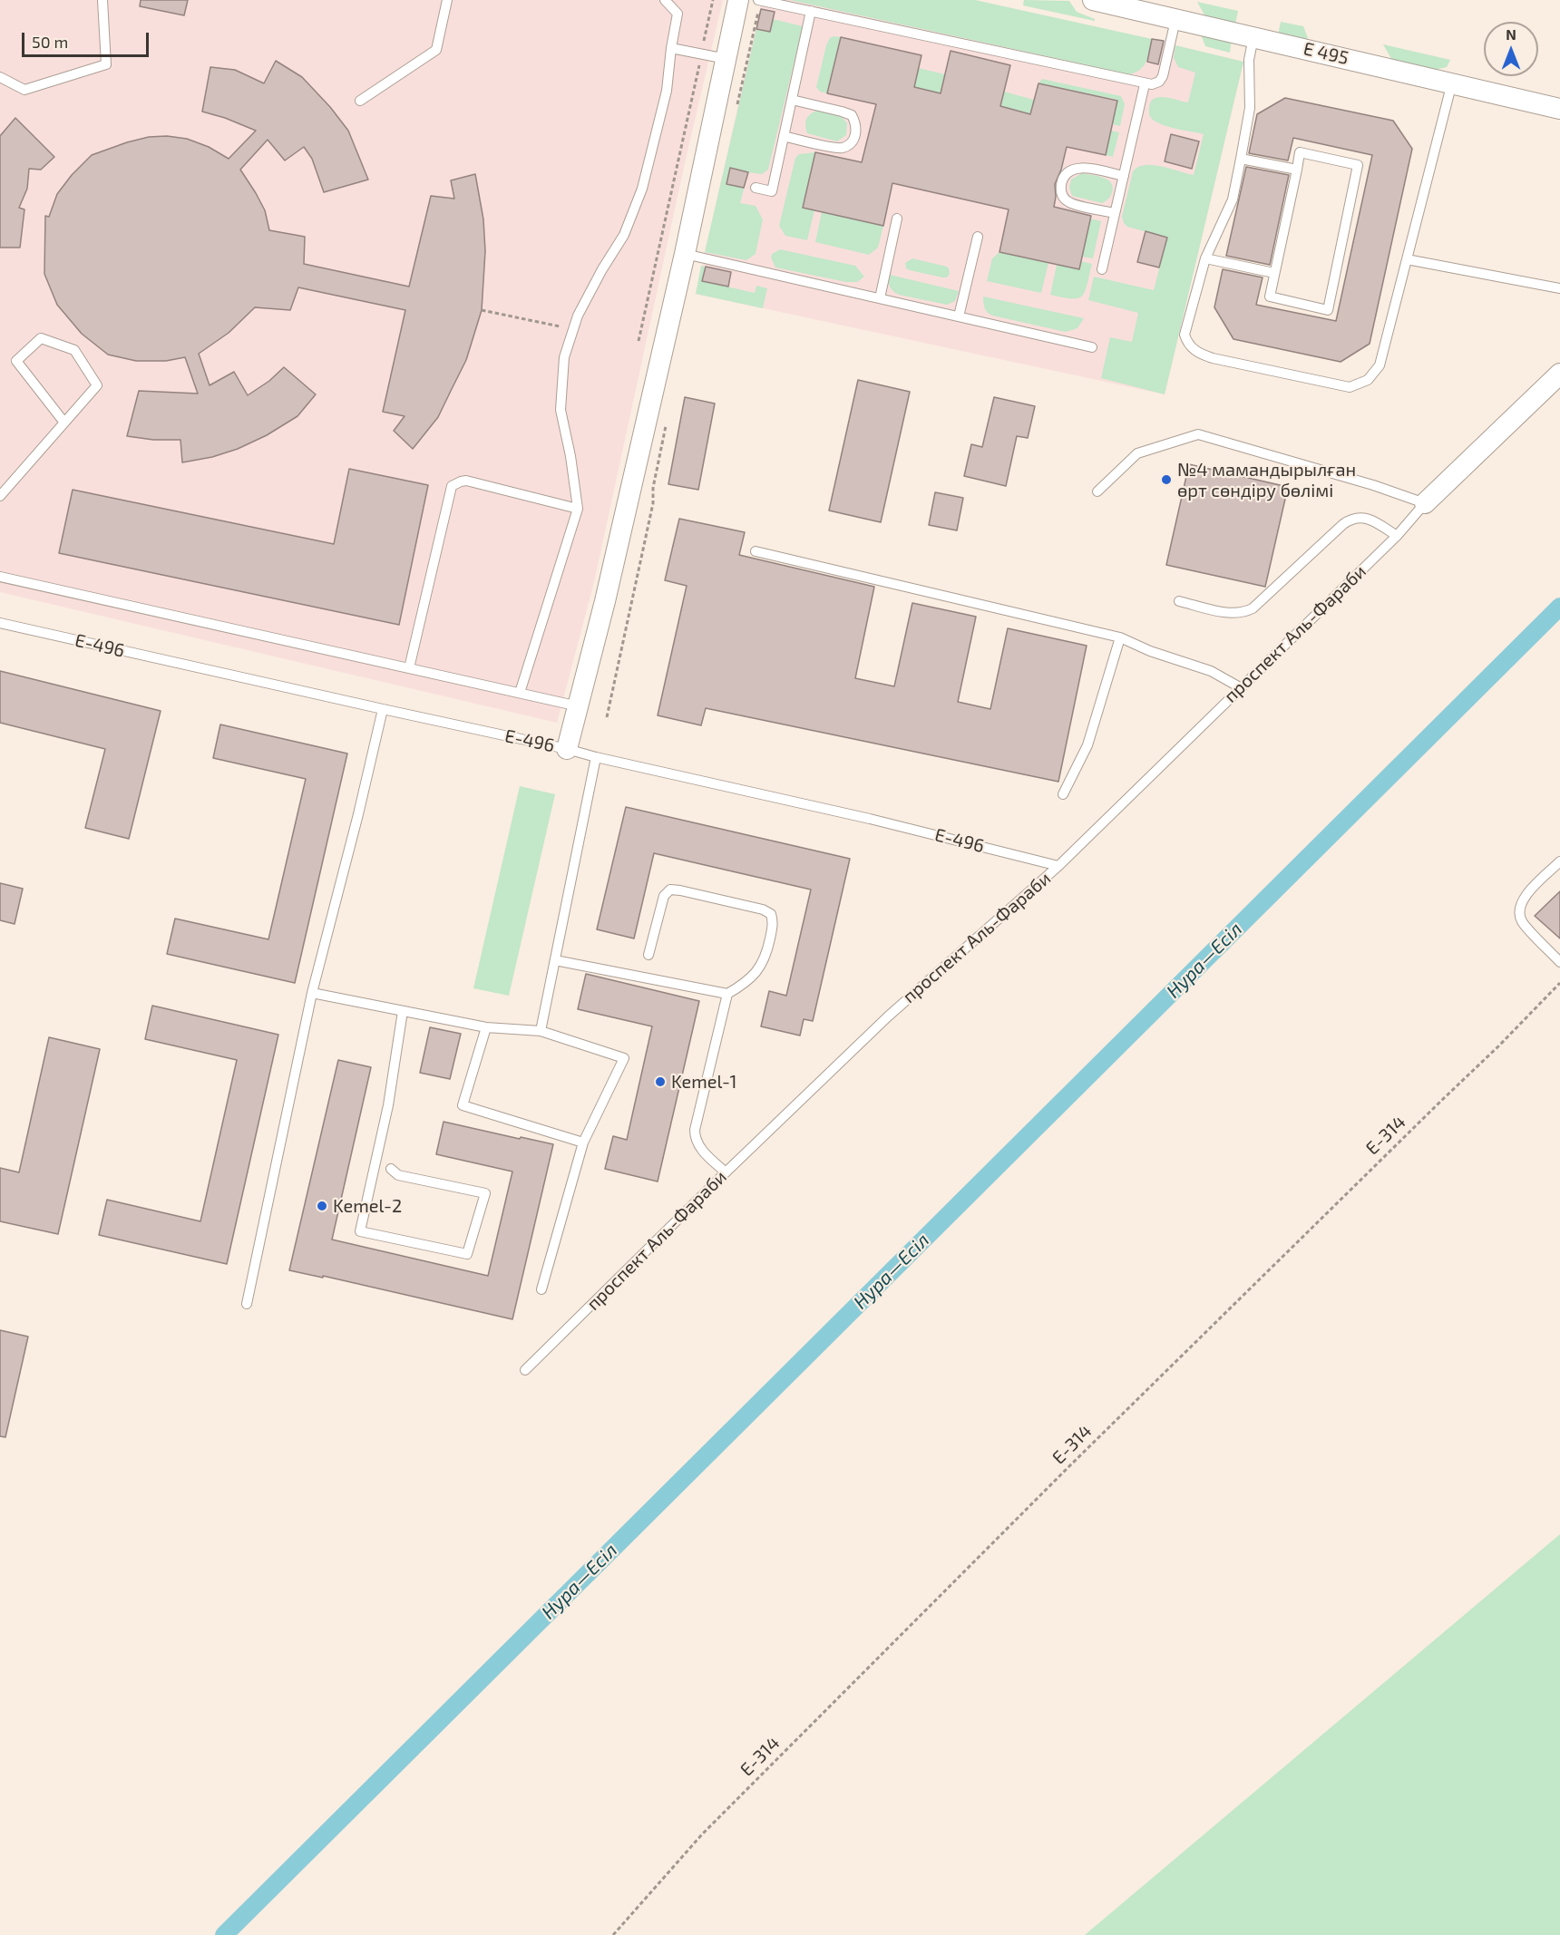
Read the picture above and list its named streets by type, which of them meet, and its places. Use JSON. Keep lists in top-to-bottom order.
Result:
{
  "streets": {
    "street": ["E 495"],
    "lane": ["проспект Аль-Фараби", "E-496"],
    "path": ["E-314"]
  },
  "crossings": [
    ["проспект Аль-Фараби", "E-496"]
  ],
  "water": ["Нура—Есіл"],
  "places": ["№4 мамандырылған өрт сөндіру бөлімі", "Kemel-1", "Kemel-2"],
  "scale_bar": "50 m",
  "north": "top"
}
